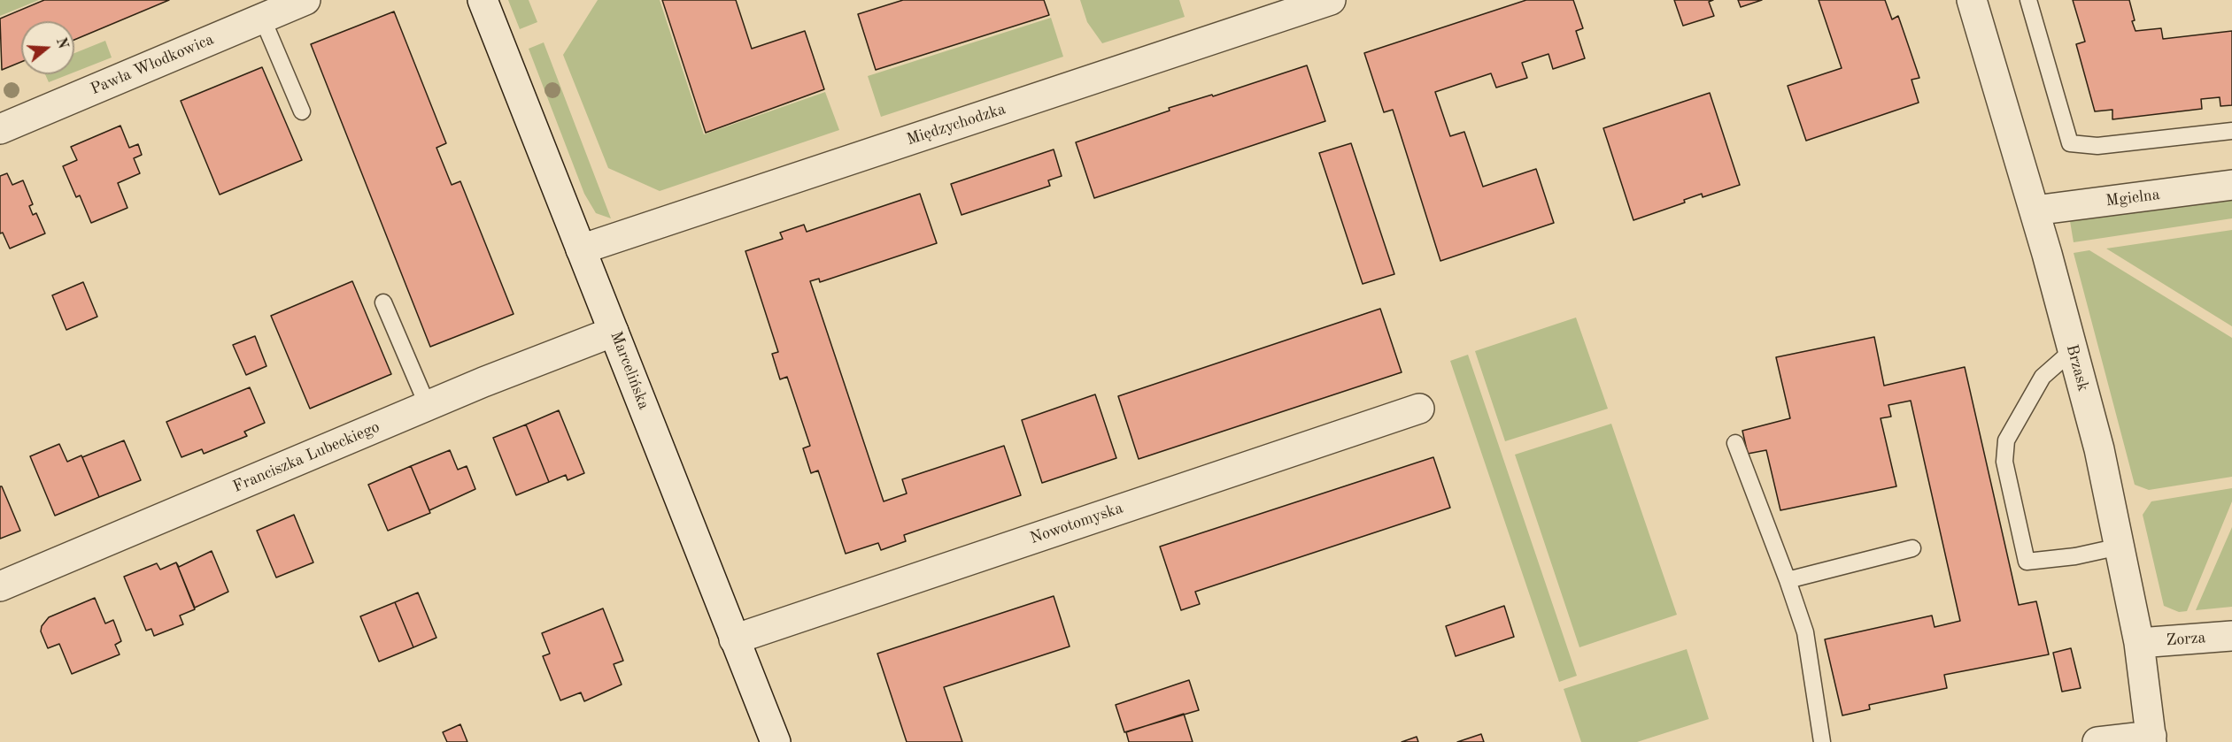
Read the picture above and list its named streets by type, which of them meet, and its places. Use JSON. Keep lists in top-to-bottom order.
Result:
{
  "streets": {
    "street": [
      "Pawła Włodkowica",
      "Międzychodzka",
      "Mgielna",
      "Brzask",
      "Marcelińska",
      "Franciszka Lubeckiego",
      "Nowotomyska",
      "Zorza"
    ]
  },
  "crossings": [
    ["Międzychodzka", "Marcelińska"],
    ["Mgielna", "Brzask"],
    ["Brzask", "Zorza"],
    ["Marcelińska", "Franciszka Lubeckiego"],
    ["Marcelińska", "Nowotomyska"]
  ],
  "north": "right"
}
